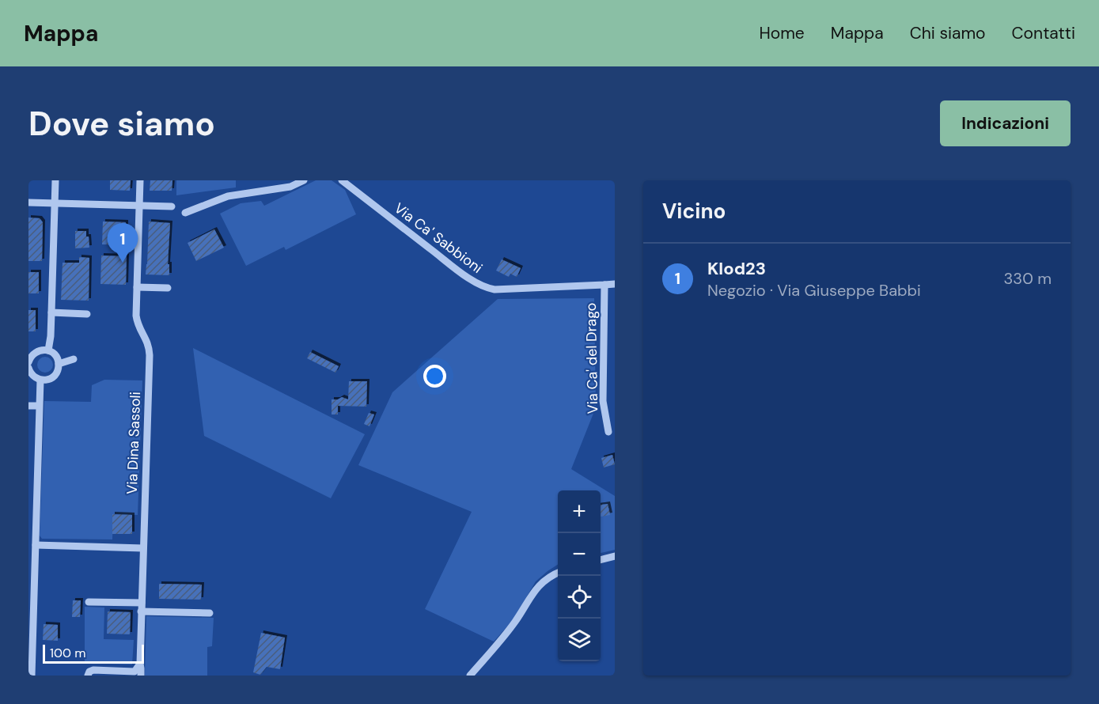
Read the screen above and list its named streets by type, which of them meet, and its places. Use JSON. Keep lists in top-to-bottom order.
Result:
{
  "streets": {
    "street": ["Via Ca' Sabbioni", "Via Ca' del Drago", "Via Dina Sassoli"]
  },
  "crossings": [
    ["Via Ca' Sabbioni", "Via Ca' del Drago"]
  ],
  "scale_bar": "100 m",
  "page": {
    "header": "Mappa",
    "nav": [
      "Home",
      "Mappa",
      "Chi siamo",
      "Contatti"
    ],
    "buttons": "Indicazioni",
    "title": "Dove siamo",
    "heading": "Vicino",
    "pins": "1",
    "list": [
      {
        "mark": "1",
        "name": "Klod23",
        "note": "Negozio · Via Giuseppe Babbi",
        "value": "330 m"
      }
    ],
    "map_buttons": ["+", "−"],
    "scale": "100 m"
  }
}
